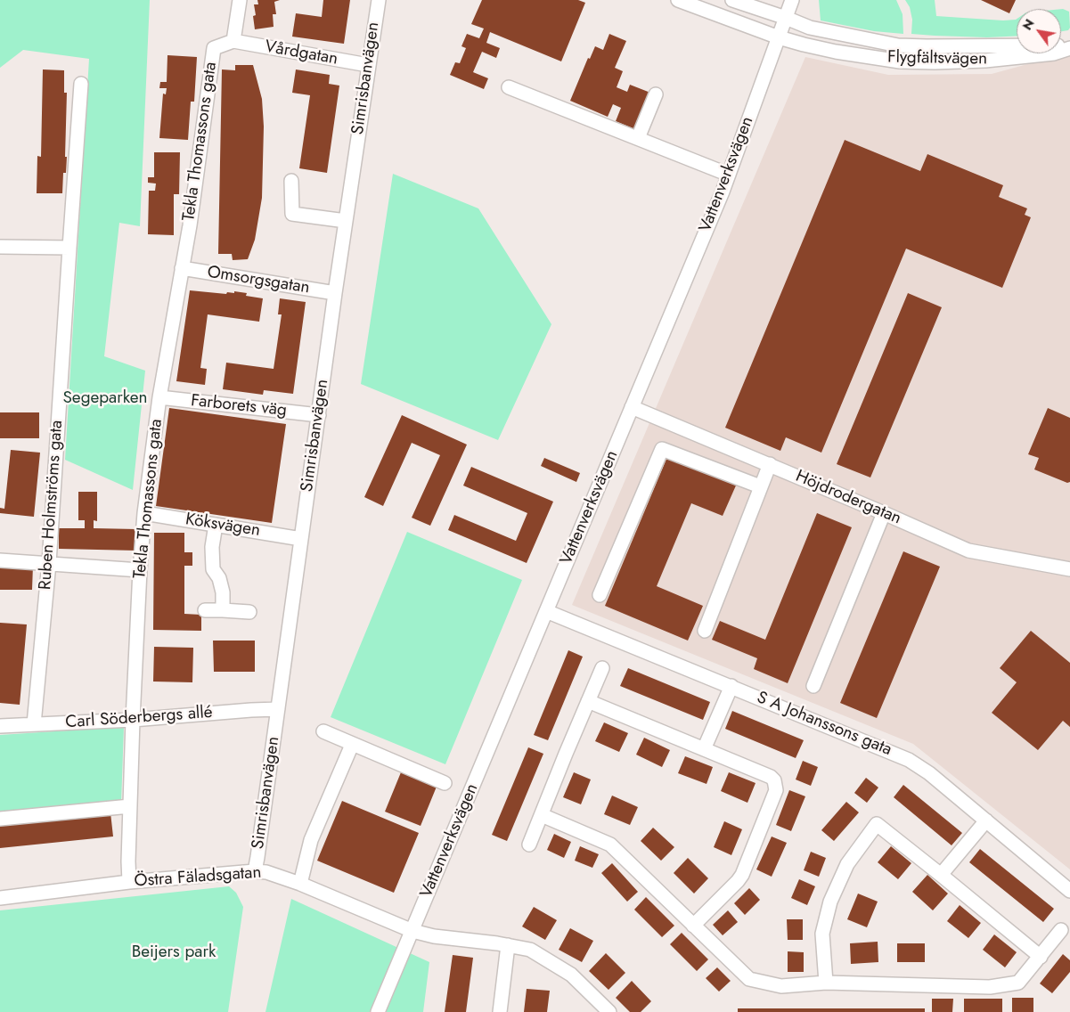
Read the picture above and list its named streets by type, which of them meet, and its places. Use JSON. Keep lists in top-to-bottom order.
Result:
{
  "streets": {
    "street": [
      "Vårdgatan",
      "Flygfältsvägen",
      "Simrisbanvägen",
      "Tekla Thomassons gata",
      "Vattenverksvägen",
      "Omsorgsgatan",
      "Farborets väg",
      "Höjdrodergatan",
      "Ruben Holmströms gata",
      "Köksvägen",
      "Carl Söderbergs allé",
      "S A Johanssons gata",
      "Östra Fäladsgatan"
    ]
  },
  "crossings": [
    ["Vårdgatan", "Simrisbanvägen"],
    ["Vårdgatan", "Tekla Thomassons gata"],
    ["Flygfältsvägen", "Vattenverksvägen"],
    ["Simrisbanvägen", "Omsorgsgatan"],
    ["Simrisbanvägen", "Farborets väg"],
    ["Simrisbanvägen", "Köksvägen"],
    ["Simrisbanvägen", "Carl Söderbergs allé"],
    ["Simrisbanvägen", "Östra Fäladsgatan"],
    ["Tekla Thomassons gata", "Omsorgsgatan"],
    ["Tekla Thomassons gata", "Farborets väg"],
    ["Tekla Thomassons gata", "Köksvägen"],
    ["Tekla Thomassons gata", "Carl Söderbergs allé"],
    ["Tekla Thomassons gata", "Östra Fäladsgatan"],
    ["Vattenverksvägen", "Höjdrodergatan"],
    ["Vattenverksvägen", "S A Johanssons gata"],
    ["Vattenverksvägen", "Östra Fäladsgatan"],
    ["Ruben Holmströms gata", "Carl Söderbergs allé"]
  ],
  "parks": ["Segeparken", "Beijers park"],
  "north": "top left"
}
